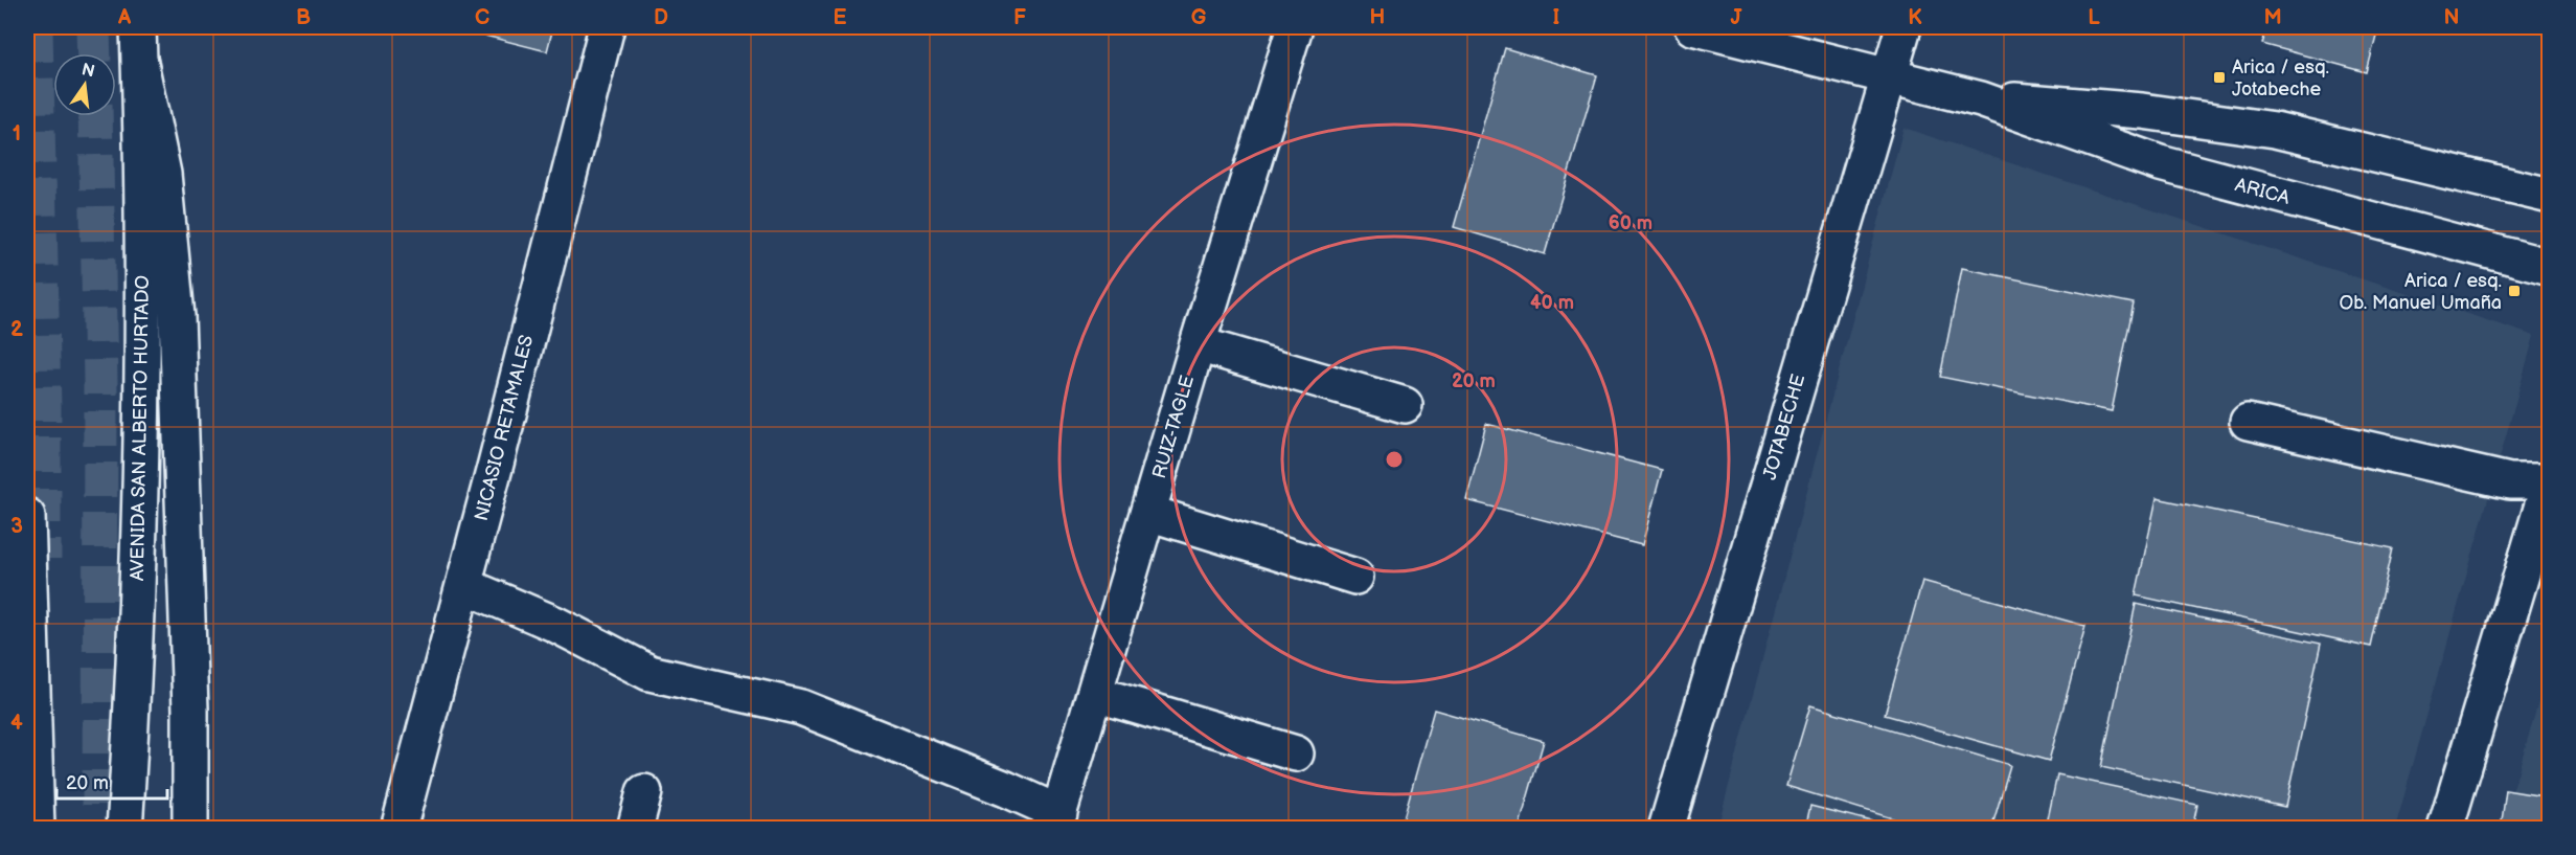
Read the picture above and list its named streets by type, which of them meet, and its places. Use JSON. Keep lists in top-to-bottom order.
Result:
{
  "streets": {
    "main road": [
      "ARICA",
      "RUIZ-TAGLE",
      "JOTABECHE",
      "AVENIDA SAN ALBERTO HURTADO",
      "NICASIO RETAMALES"
    ]
  },
  "crossings": [
    ["ARICA", "JOTABECHE"]
  ],
  "places": {
    "transit": ["Arica / esq. Jotabeche", "Arica / esq. Ob. Manuel Umaña"]
  },
  "scale_bar": "20 m",
  "north": "top",
  "grid": {
    "columns": [
      "A",
      "B",
      "C",
      "D",
      "E",
      "F",
      "G",
      "H",
      "I",
      "J",
      "K",
      "L",
      "M",
      "N"
    ],
    "rows": [
      "1",
      "2",
      "3",
      "4"
    ]
  },
  "rings": ["60 m", "40 m", "20 m"]
}
